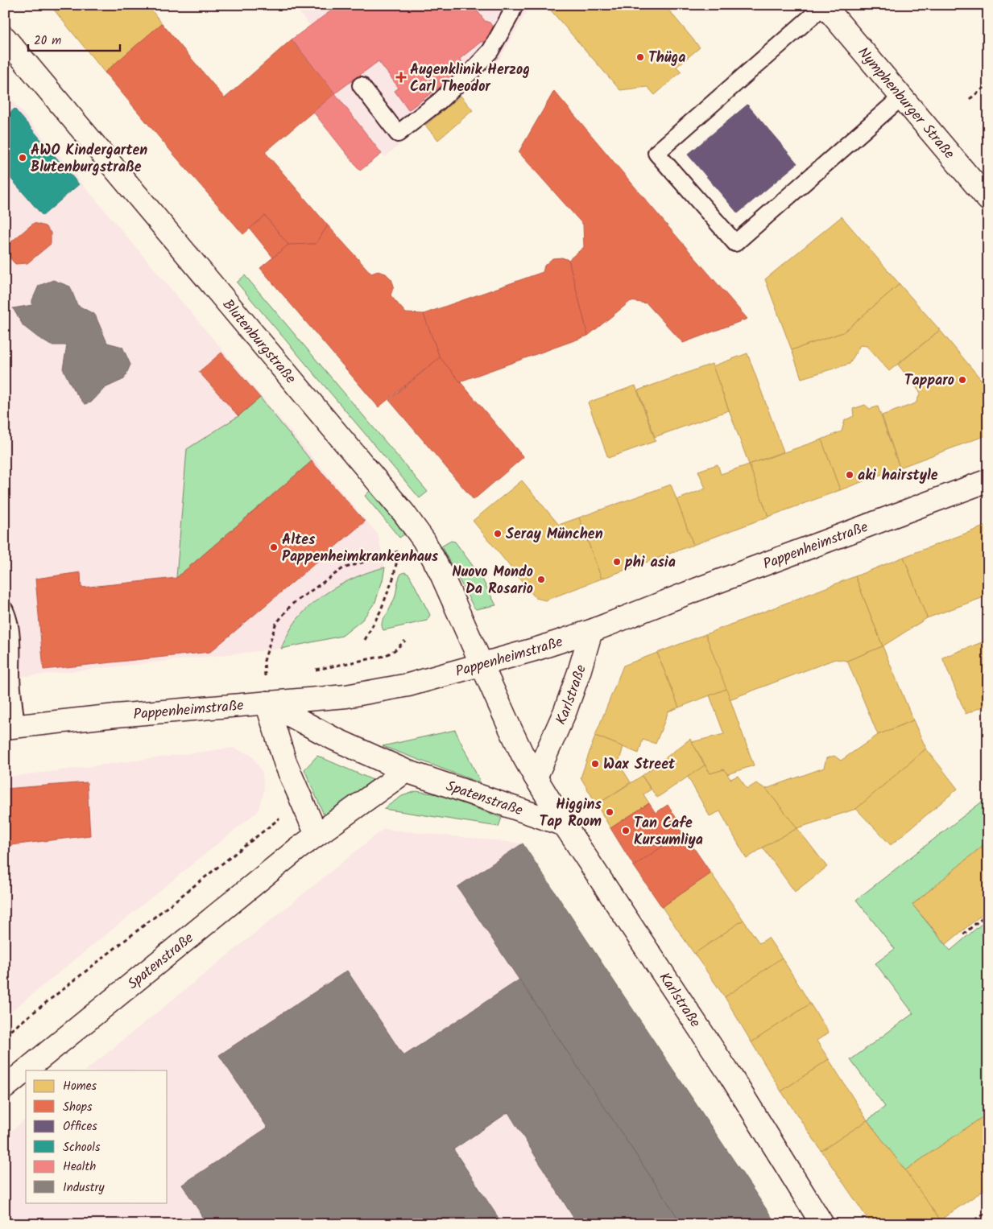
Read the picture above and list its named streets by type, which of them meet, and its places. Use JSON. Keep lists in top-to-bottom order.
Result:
{
  "streets": {
    "street": [
      "Nymphenburger Straße",
      "Blutenburgstraße",
      "Pappenheimstraße",
      "Karlstraße",
      "Spatenstraße"
    ]
  },
  "crossings": [
    ["Blutenburgstraße", "Pappenheimstraße"],
    ["Blutenburgstraße", "Karlstraße"],
    ["Pappenheimstraße", "Karlstraße"],
    ["Pappenheimstraße", "Spatenstraße"],
    ["Karlstraße", "Spatenstraße"]
  ],
  "places": {
    "other": [
      "Thüga",
      "AWO Kindergarten Blutenburgstraße",
      "Tapparo",
      "aki hairstyle",
      "Seray München",
      "Altes Pappenheimkrankenhaus",
      "phi asia",
      "Nuovo Mondo Da Rosario",
      "Wax Street",
      "Higgins Tap Room",
      "Tan Cafe Kursumliya"
    ],
    "health": ["Augenklinik Herzog Carl Theodor"]
  },
  "legend": [
    "Homes",
    "Shops",
    "Offices",
    "Schools",
    "Health",
    "Industry"
  ],
  "scale_bar": "20 m"
}
